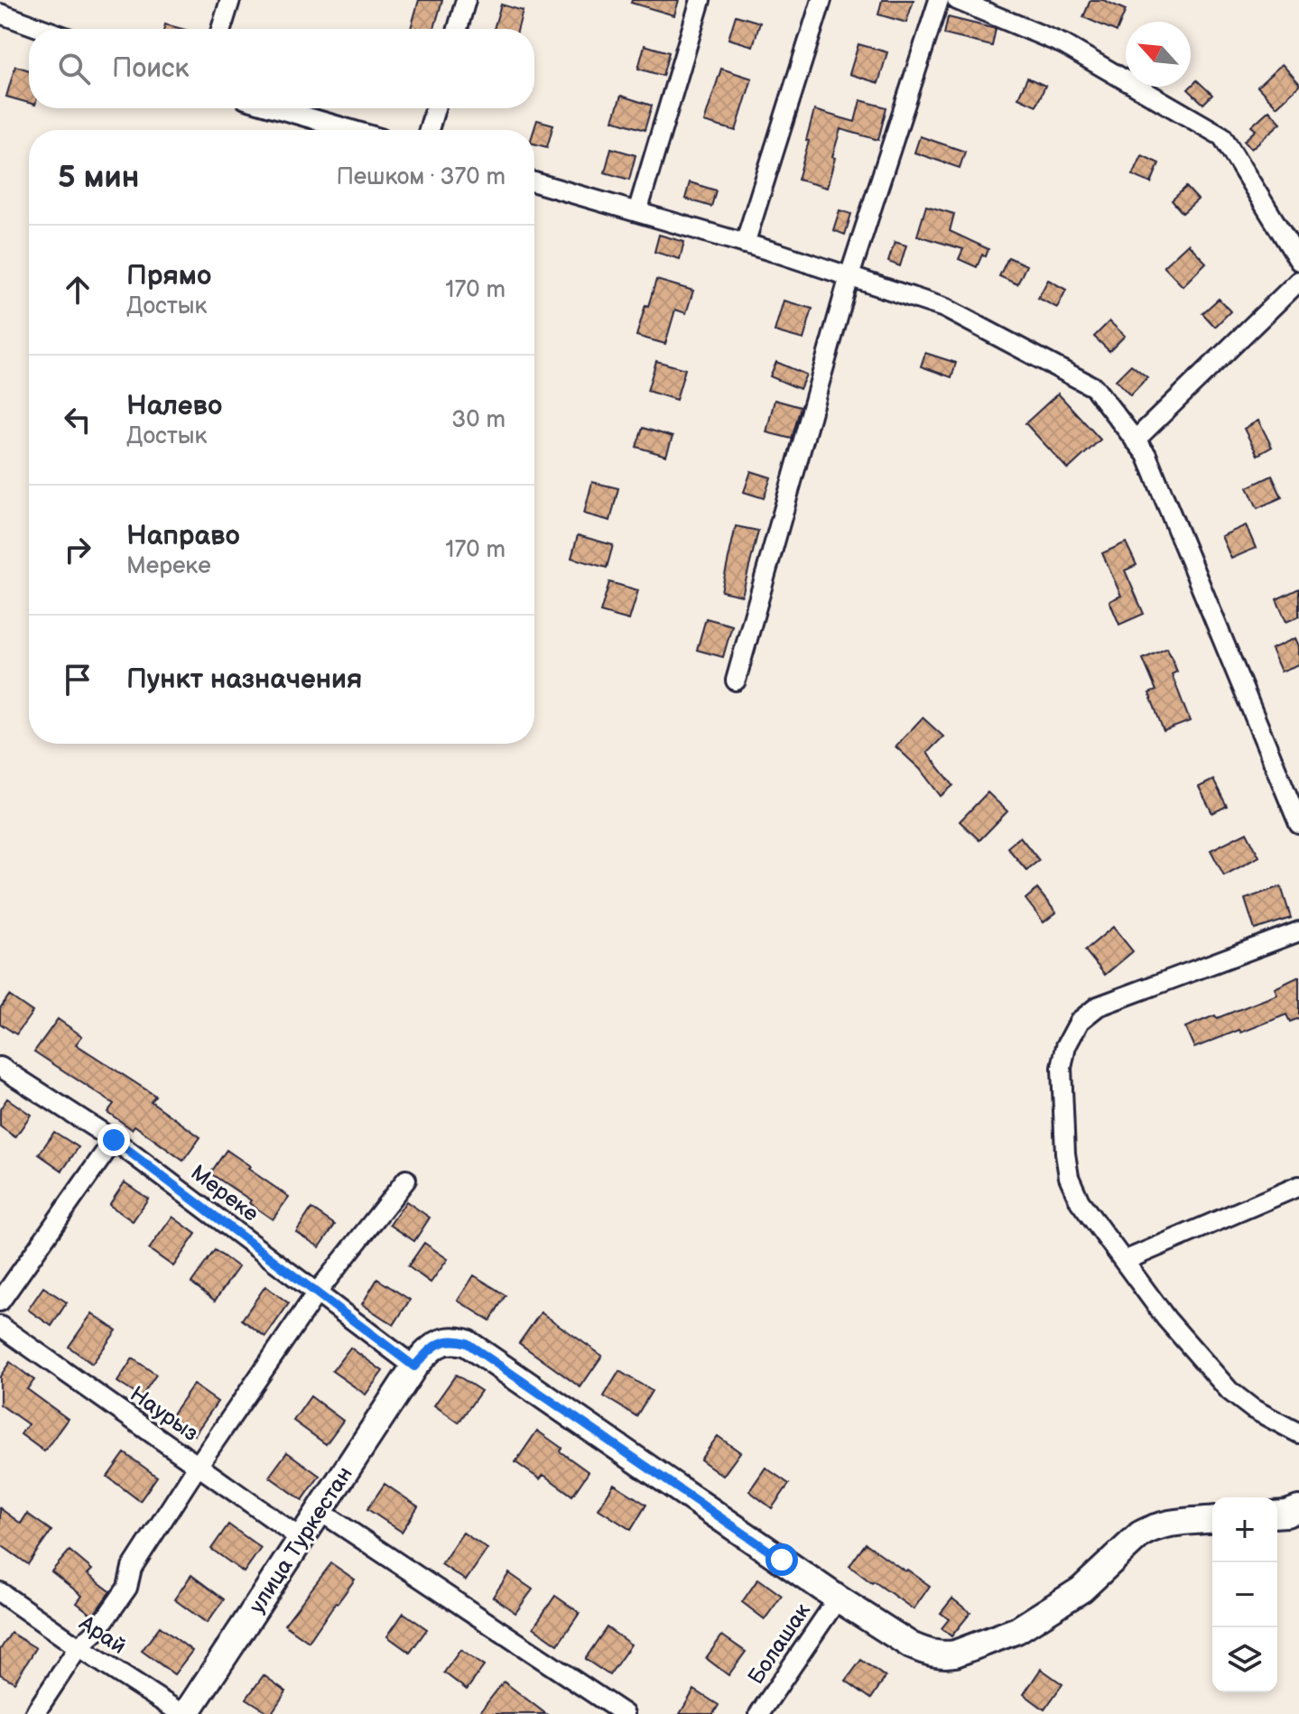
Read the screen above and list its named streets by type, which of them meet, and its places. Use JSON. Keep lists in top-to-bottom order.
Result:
{
  "streets": {
    "street": [
      "Мереке",
      "Наурыз",
      "улица Туркестан",
      "Арай",
      "Болашак"
    ]
  },
  "crossings": [
    ["Мереке", "улица Туркестан"],
    ["Наурыз", "улица Туркестан"],
    ["улица Туркестан", "Арай"],
    ["улица Туркестан", "Болашак"]
  ],
  "north": "top left",
  "page": {
    "search": "Поиск",
    "heading": ["5 мин", "Пешком · 370 m"],
    "list": [
      ["Прямо", "Достык", "170 m"],
      ["Налево", "Достык", "30 m"],
      ["Направо", "Мереке", "170 m"],
      "Пункт назначения"
    ],
    "map_buttons": ["+", "−"]
  }
}
